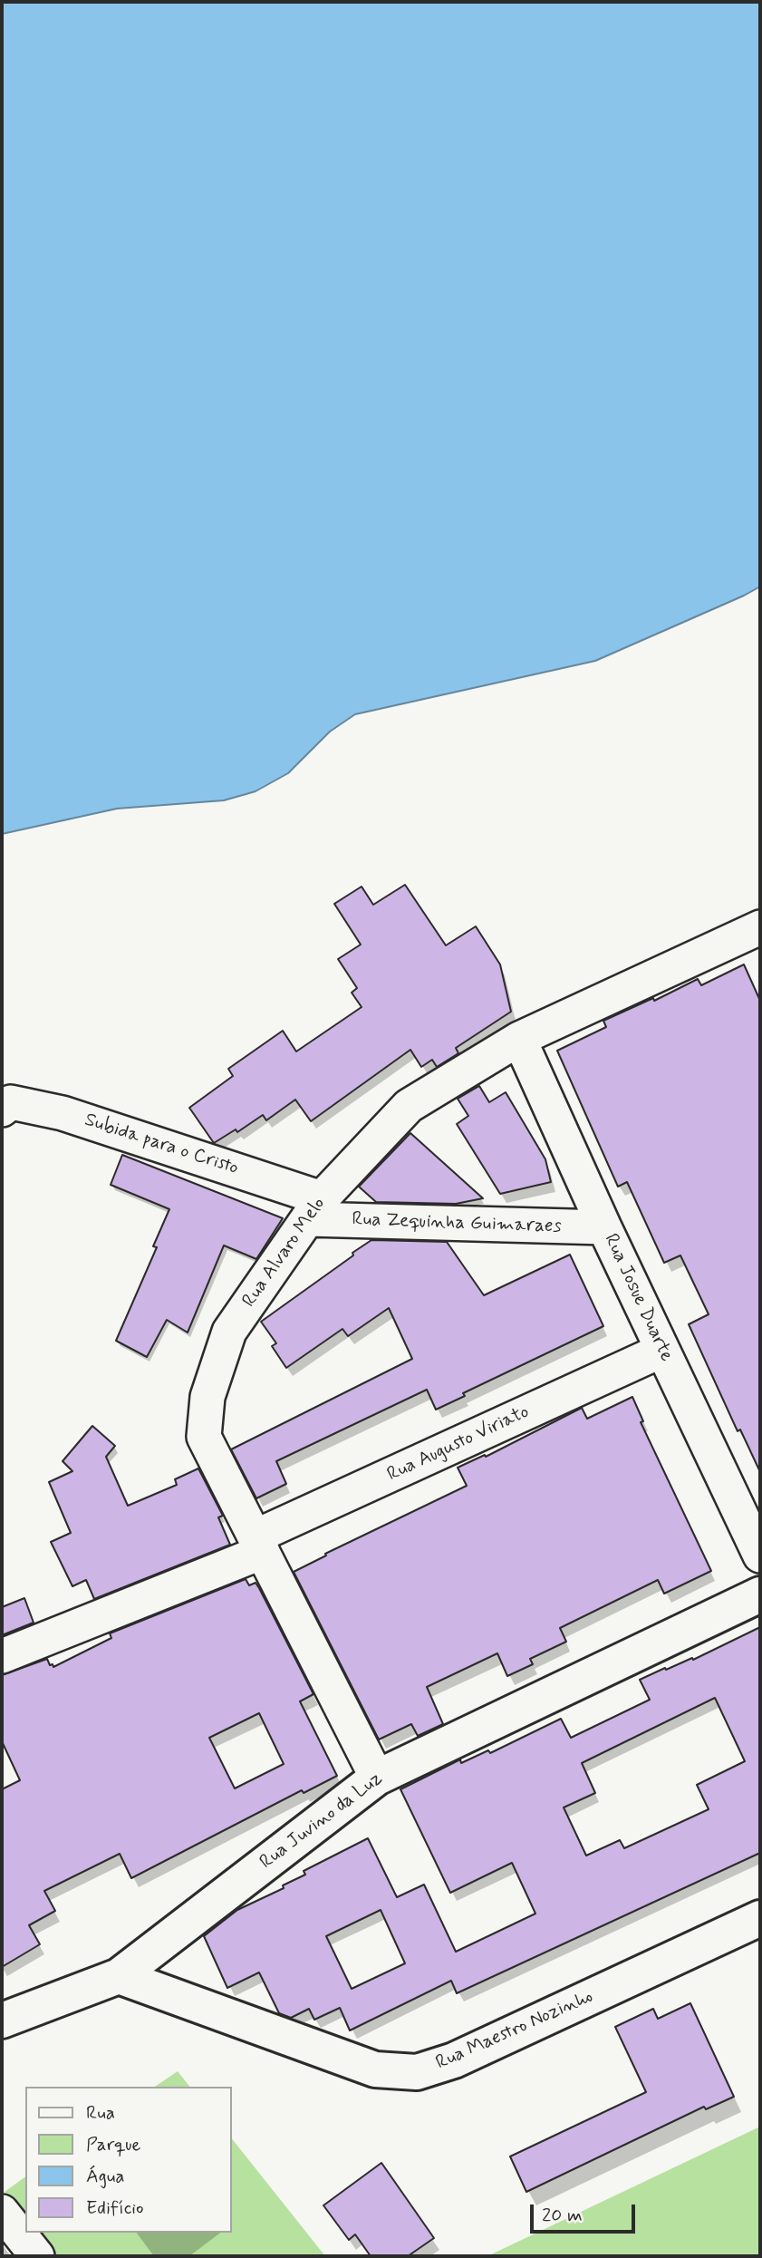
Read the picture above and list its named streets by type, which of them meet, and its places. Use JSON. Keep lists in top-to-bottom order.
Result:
{
  "streets": {
    "street": [
      "Subida para o Cristo",
      "Rua Zequinha Guimaraes",
      "Rua Alvaro Melo",
      "Rua Josue Duarte",
      "Rua Augusto Viriato",
      "Rua Juvino da Luz",
      "Rua Maestro Nozinho"
    ]
  },
  "crossings": [
    ["Subida para o Cristo", "Rua Zequinha Guimaraes"],
    ["Subida para o Cristo", "Rua Alvaro Melo"],
    ["Rua Zequinha Guimaraes", "Rua Alvaro Melo"],
    ["Rua Zequinha Guimaraes", "Rua Josue Duarte"],
    ["Rua Alvaro Melo", "Rua Josue Duarte"],
    ["Rua Alvaro Melo", "Rua Augusto Viriato"],
    ["Rua Alvaro Melo", "Rua Juvino da Luz"],
    ["Rua Josue Duarte", "Rua Augusto Viriato"],
    ["Rua Juvino da Luz", "Rua Maestro Nozinho"]
  ],
  "legend": [
    "Rua",
    "Parque",
    "Água",
    "Edifício"
  ],
  "scale_bar": "20 m"
}
